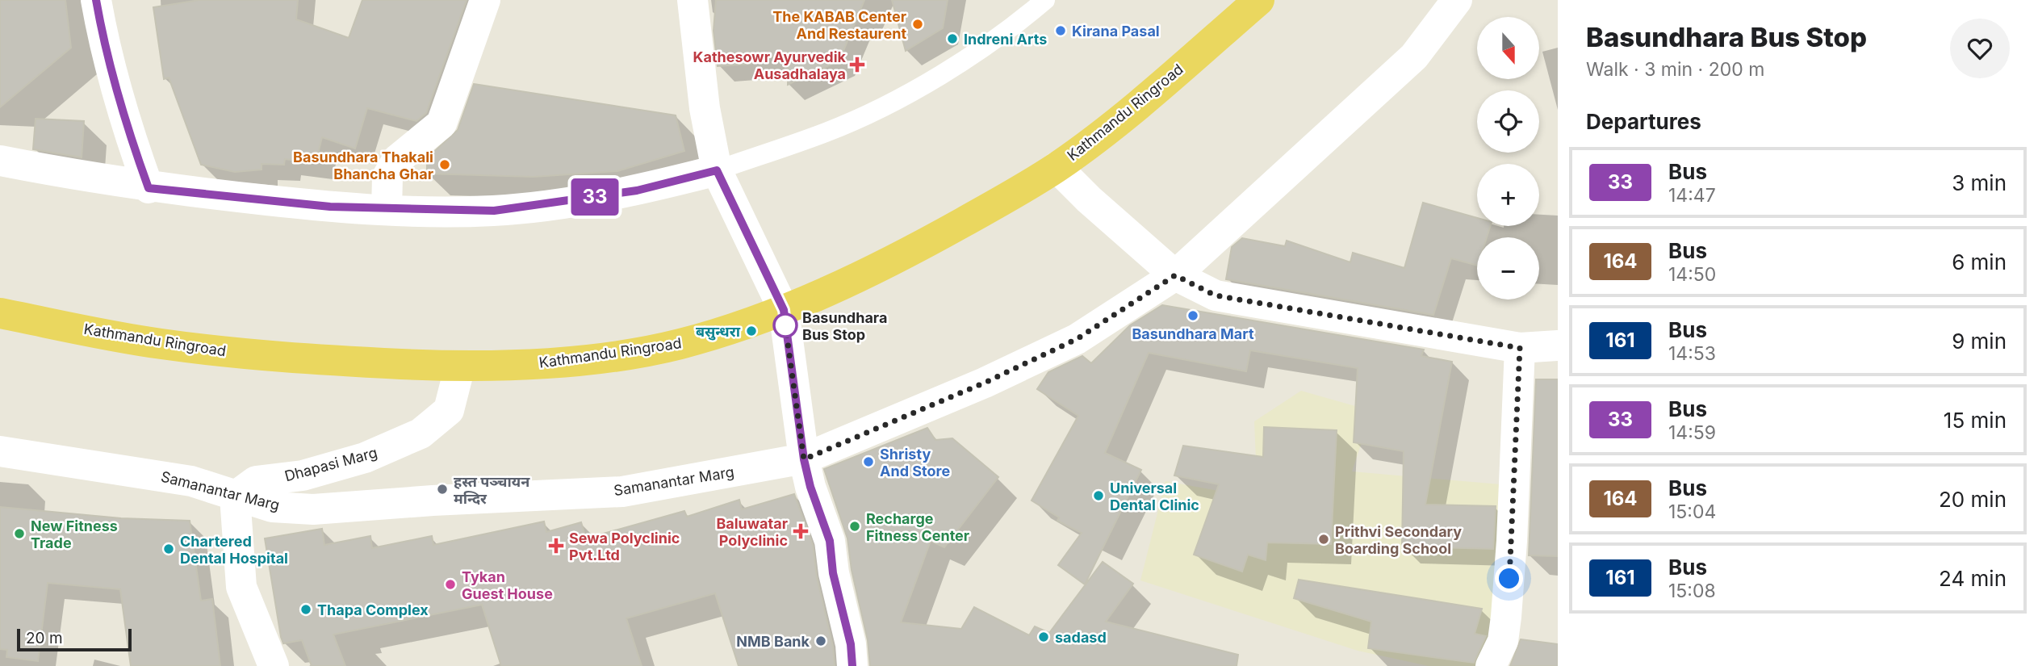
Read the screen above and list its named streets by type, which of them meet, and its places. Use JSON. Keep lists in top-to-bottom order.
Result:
{
  "streets": {
    "highway": ["Kathmandu Ringroad"],
    "street": ["Dhapasi Marg", "Samanantar Marg"]
  },
  "crossings": [
    ["Kathmandu Ringroad", "Dhapasi Marg"],
    ["Dhapasi Marg", "Samanantar Marg"]
  ],
  "places": {
    "other": [
      "The KABAB Center And Restaurent",
      "Kirana Pasal",
      "Indreni Arts",
      "Basundhara Thakali Bhancha Ghar",
      "Basundhara Mart",
      "Basundhara Bus Stop",
      "बसुन्धरा",
      "Shristy And Store",
      "हस्त पञ्चायन मन्दिर",
      "Universal Dental Clinic",
      "Recharge Fitness Center",
      "New Fitness Trade",
      "Prithvi Secondary Boarding School",
      "Chartered Dental Hospital",
      "Tykan Guest House",
      "Thapa Complex",
      "sadasd",
      "NMB Bank"
    ],
    "health": ["Kathesowr Ayurvedik Ausadhalaya", "Baluwatar Polyclinic", "Sewa Polyclinic Pvt.Ltd"]
  },
  "lines": ["bus line 33"],
  "scale_bar": "20 m",
  "north": "bottom",
  "page": {
    "on_map": "33",
    "heading": [
      ["Basundhara Bus Stop", "Walk · 3 min · 200 m"],
      "Departures"
    ],
    "map_buttons": ["+", "−"],
    "list": [
      {
        "mark": "33",
        "name": "Bus",
        "note": "14:47",
        "value": "3 min"
      },
      {
        "mark": "164",
        "name": "Bus",
        "note": "14:50",
        "value": "6 min"
      },
      {
        "mark": "161",
        "name": "Bus",
        "note": "14:53",
        "value": "9 min"
      },
      {
        "mark": "33",
        "name": "Bus",
        "note": "14:59",
        "value": "15 min"
      },
      {
        "mark": "164",
        "name": "Bus",
        "note": "15:04",
        "value": "20 min"
      },
      {
        "mark": "161",
        "name": "Bus",
        "note": "15:08",
        "value": "24 min"
      }
    ],
    "scale": "20 m"
  }
}
